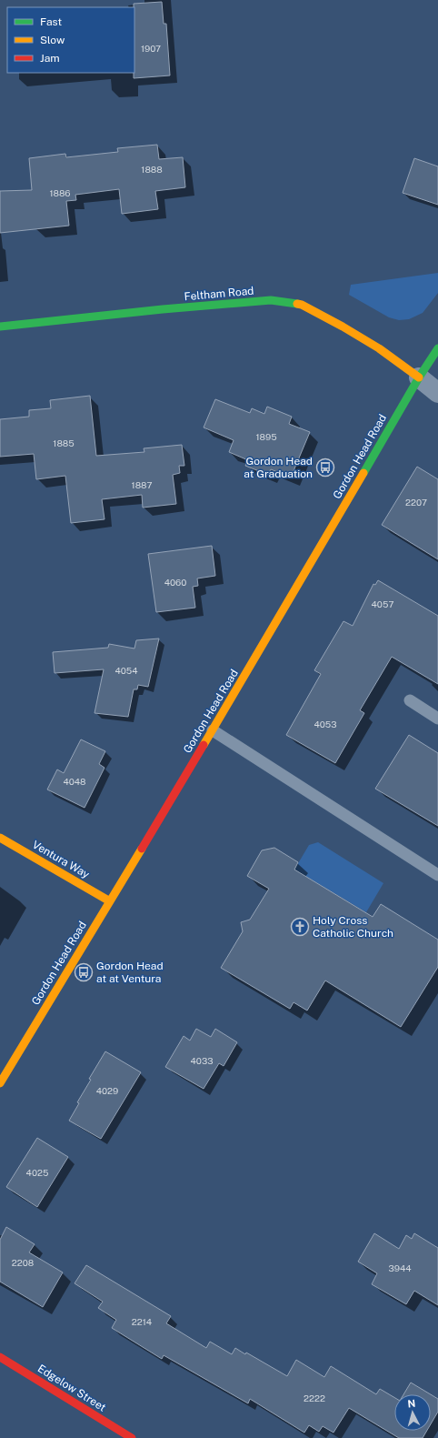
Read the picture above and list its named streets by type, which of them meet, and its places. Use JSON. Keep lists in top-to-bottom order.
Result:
{
  "streets": {
    "main road": [
      "Feltham Road",
      "Gordon Head Road",
      "Ventura Way",
      "Edgelow Street"
    ]
  },
  "crossings": [
    ["Feltham Road", "Gordon Head Road"],
    ["Gordon Head Road", "Ventura Way"]
  ],
  "places": {
    "bus stop": ["Gordon Head at Graduation", "Gordon Head at at Ventura"],
    "church": ["Holy Cross Catholic Church"]
  },
  "house_numbers": [
    "1907",
    "1888",
    "1886",
    "1895",
    "1885",
    "1887",
    "2207",
    "4060",
    "4057",
    "4054",
    "4053",
    "4048",
    "4033",
    "4029",
    "4025",
    "2208",
    "3944",
    "2214",
    "2222"
  ],
  "legend": ["Fast", "Slow", "Jam"],
  "north": "top"
}
